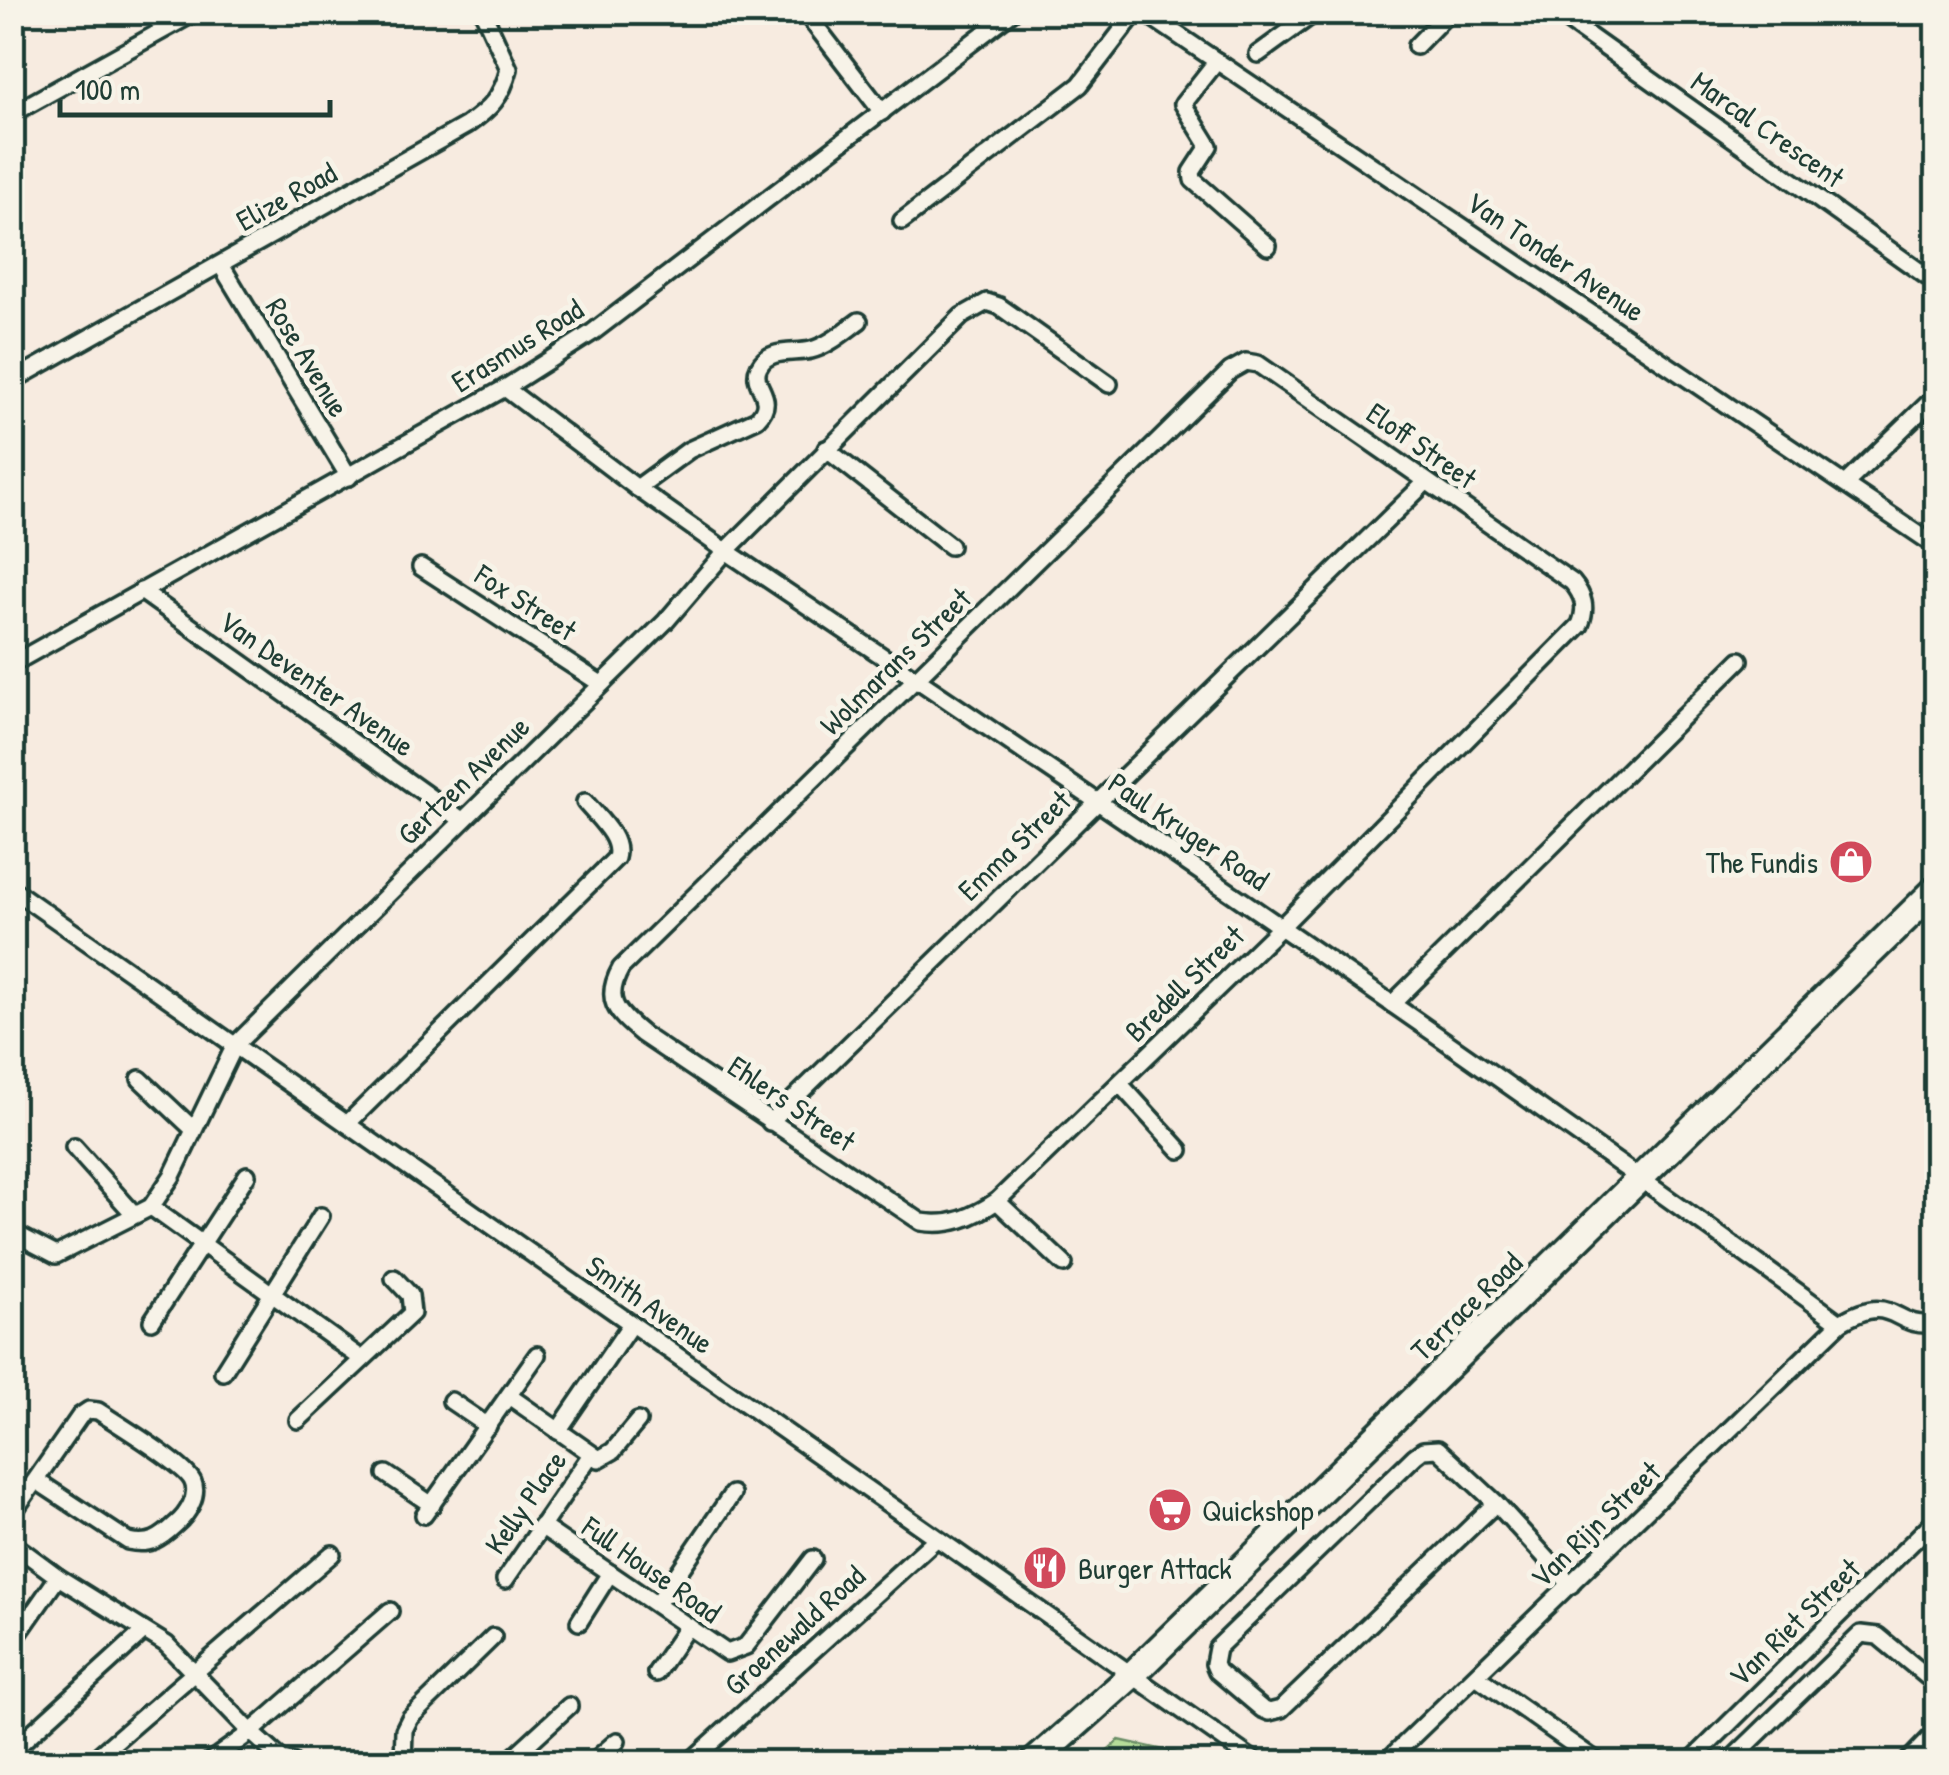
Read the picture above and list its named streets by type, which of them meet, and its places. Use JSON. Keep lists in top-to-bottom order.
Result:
{
  "streets": {
    "main road": ["Terrace Road"],
    "street": [
      "Marcal Crescent",
      "Elize Road",
      "Van Tonder Avenue",
      "Erasmus Road",
      "Rose Avenue",
      "Eloff Street",
      "Fox Street",
      "Wolmarans Street",
      "Van Deventer Avenue",
      "Gertzen Avenue",
      "Paul Kruger Road",
      "Emma Street",
      "Bredell Street",
      "Ehlers Street",
      "Smith Avenue",
      "Kelly Place",
      "Van Rijn Street",
      "Full House Road",
      "Van Riet Street",
      "Groenewald Road"
    ]
  },
  "crossings": [
    ["Elize Road", "Rose Avenue"],
    ["Erasmus Road", "Rose Avenue"],
    ["Erasmus Road", "Van Deventer Avenue"],
    ["Erasmus Road", "Paul Kruger Road"],
    ["Eloff Street", "Wolmarans Street"],
    ["Eloff Street", "Emma Street"],
    ["Eloff Street", "Bredell Street"],
    ["Fox Street", "Gertzen Avenue"],
    ["Wolmarans Street", "Paul Kruger Road"],
    ["Wolmarans Street", "Ehlers Street"],
    ["Van Deventer Avenue", "Gertzen Avenue"],
    ["Gertzen Avenue", "Paul Kruger Road"],
    ["Gertzen Avenue", "Smith Avenue"],
    ["Paul Kruger Road", "Emma Street"],
    ["Paul Kruger Road", "Bredell Street"],
    ["Paul Kruger Road", "Terrace Road"],
    ["Paul Kruger Road", "Van Rijn Street"],
    ["Emma Street", "Ehlers Street"],
    ["Bredell Street", "Ehlers Street"],
    ["Smith Avenue", "Terrace Road"],
    ["Smith Avenue", "Groenewald Road"],
    ["Kelly Place", "Full House Road"]
  ],
  "places": {
    "shop": ["The Fundis"],
    "supermarket": ["Quickshop"],
    "restaurant": ["Burger Attack"]
  },
  "scale_bar": "100 m"
}
